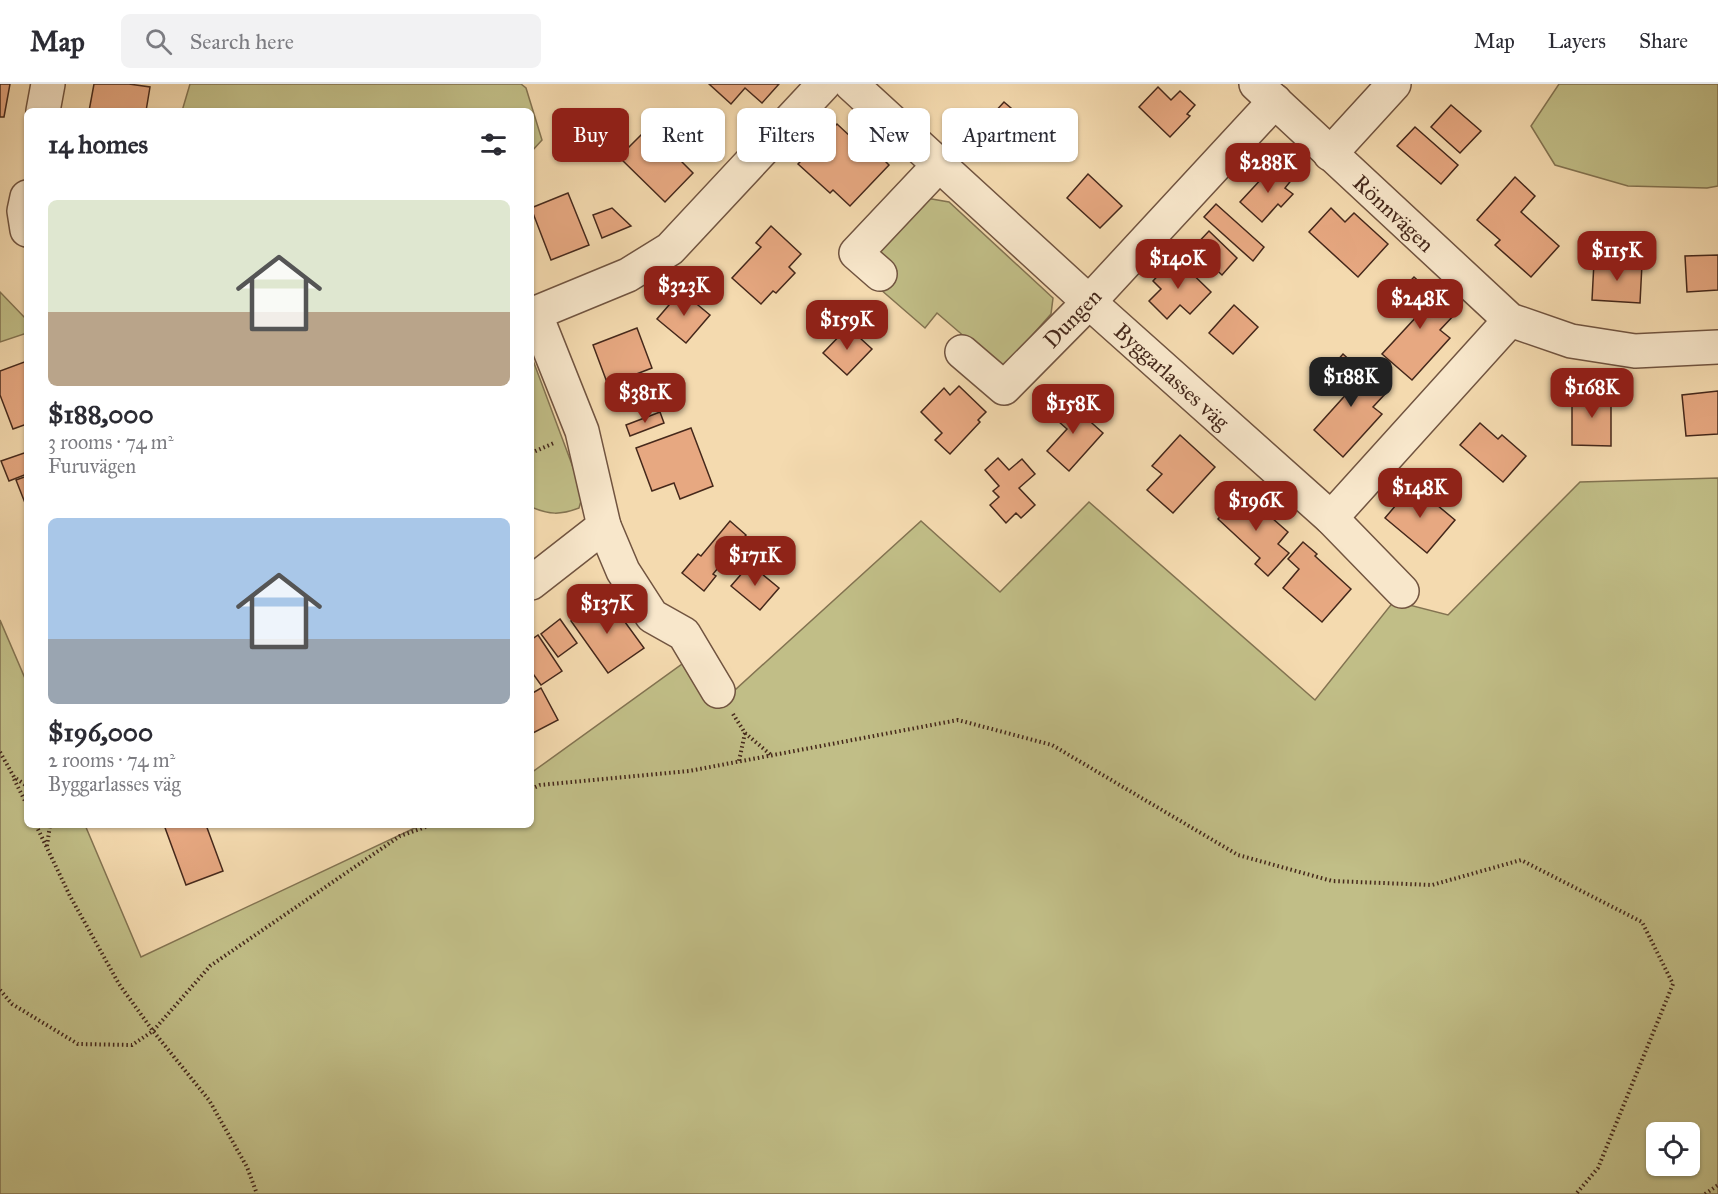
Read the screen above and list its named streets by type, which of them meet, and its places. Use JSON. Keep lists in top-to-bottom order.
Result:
{
  "streets": {
    "street": ["Rönnvägen", "Dungen", "Byggarlasses väg"]
  },
  "crossings": [
    ["Rönnvägen", "Dungen"],
    ["Dungen", "Byggarlasses väg"]
  ],
  "page": {
    "header": "Map",
    "search": "Search here",
    "nav": ["Map", "Layers", "Share"],
    "chip": [
      "Buy",
      "Rent",
      "Filters",
      "New",
      "Apartment"
    ],
    "heading": "14 homes",
    "price": [
      "$288K",
      "$115K",
      "$140K",
      "$323K",
      "$248K",
      "$159K",
      "$188K",
      "$168K",
      "$381K",
      "$158K",
      "$148K",
      "$196K",
      "$171K",
      "$137K"
    ],
    "list": [
      {
        "name": "$188,000",
        "note": "3 rooms · 74 m² · Furuvägen"
      },
      {
        "name": "$196,000",
        "note": "2 rooms · 74 m² · Byggarlasses väg"
      }
    ]
  }
}
